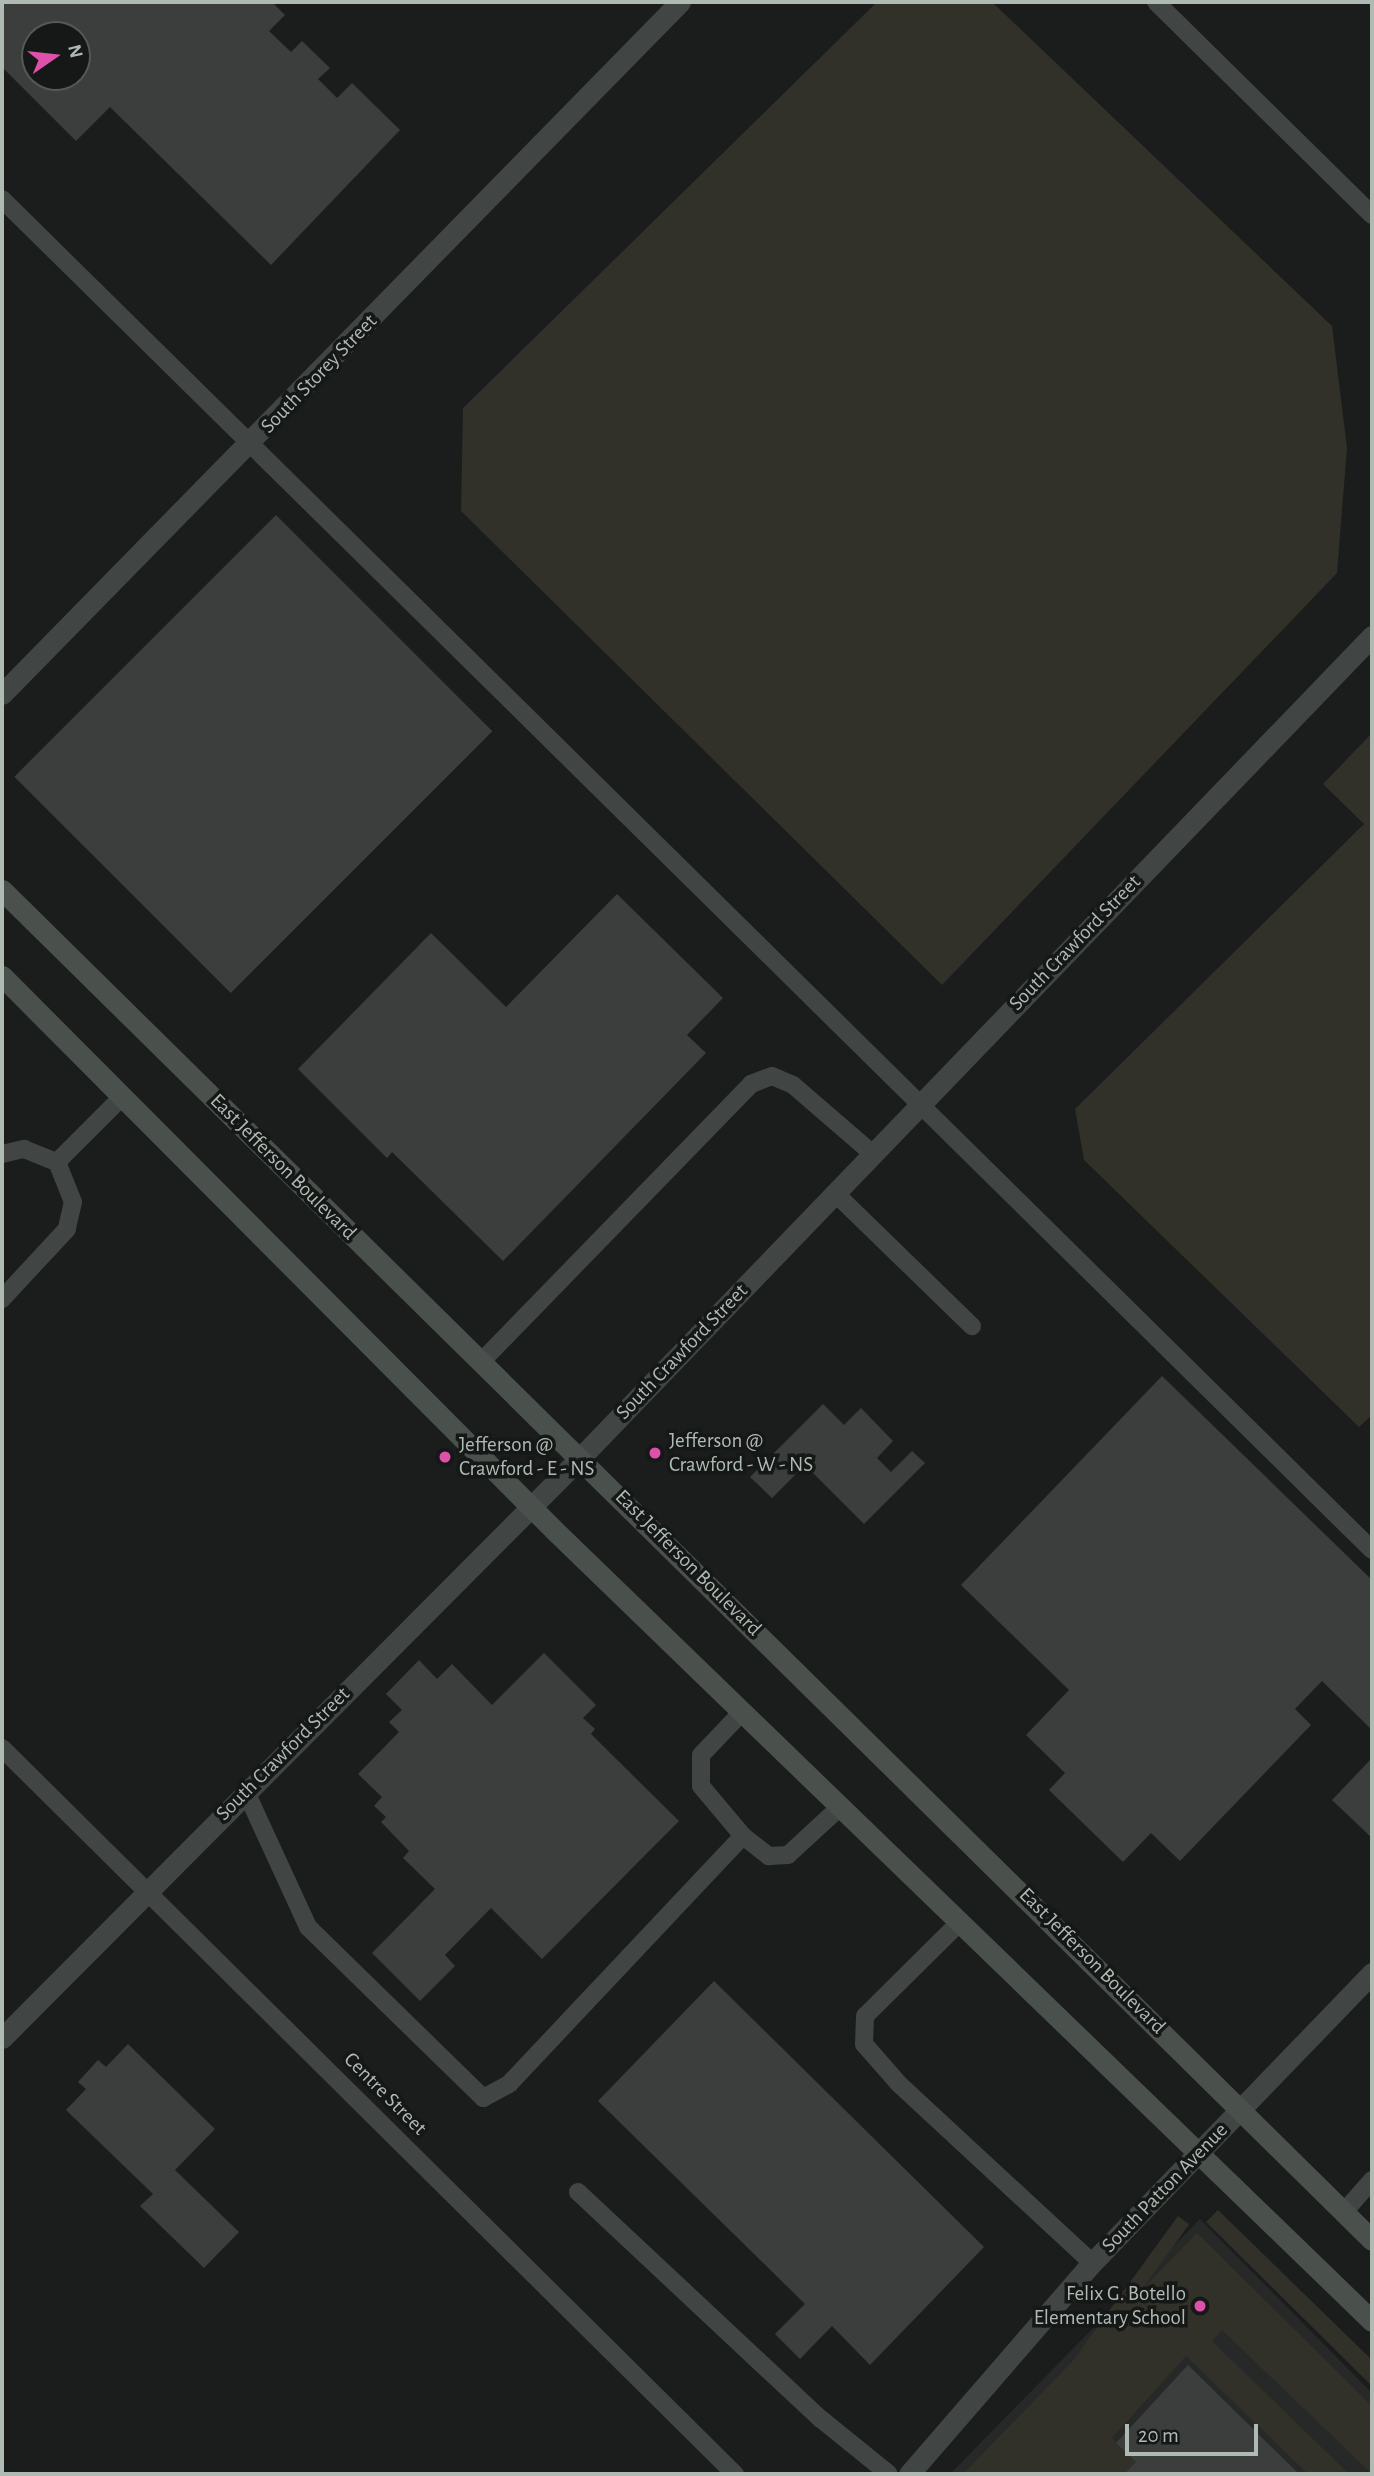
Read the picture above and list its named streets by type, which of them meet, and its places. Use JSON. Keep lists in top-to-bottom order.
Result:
{
  "streets": {
    "main road": ["East Jefferson Boulevard"],
    "street": ["South Storey Street", "South Crawford Street", "South Patton Avenue"],
    "lane": ["Centre Street"]
  },
  "crossings": [
    ["South Crawford Street", "East Jefferson Boulevard"],
    ["South Crawford Street", "Centre Street"],
    ["East Jefferson Boulevard", "South Patton Avenue"]
  ],
  "places": ["Jefferson @ Crawford - W - NS", "Jefferson @ Crawford - E - NS", "Felix G. Botello Elementary School"],
  "scale_bar": "20 m",
  "north": "right"
}
